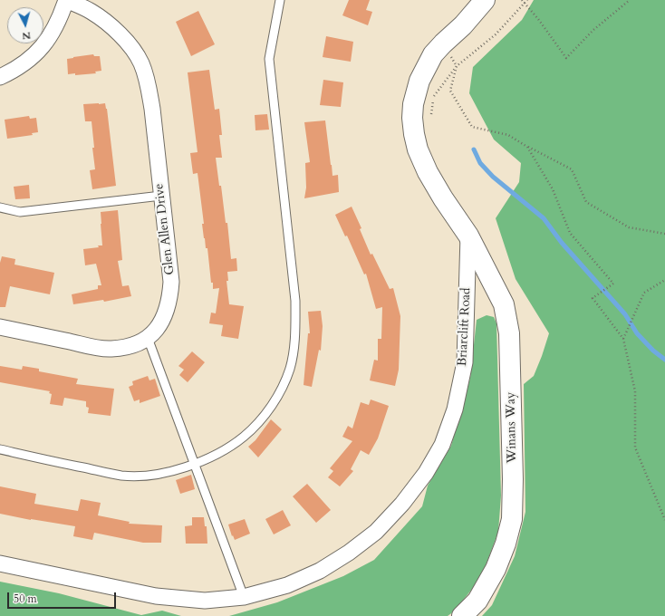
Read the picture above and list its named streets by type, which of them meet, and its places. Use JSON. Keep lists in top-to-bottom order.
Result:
{
  "streets": {
    "street": ["Glen Allen Drive", "Briarclift Road", "Winans Way"]
  },
  "crossings": [
    ["Briarclift Road", "Winans Way"]
  ],
  "scale_bar": "50 m",
  "north": "bottom"
}
